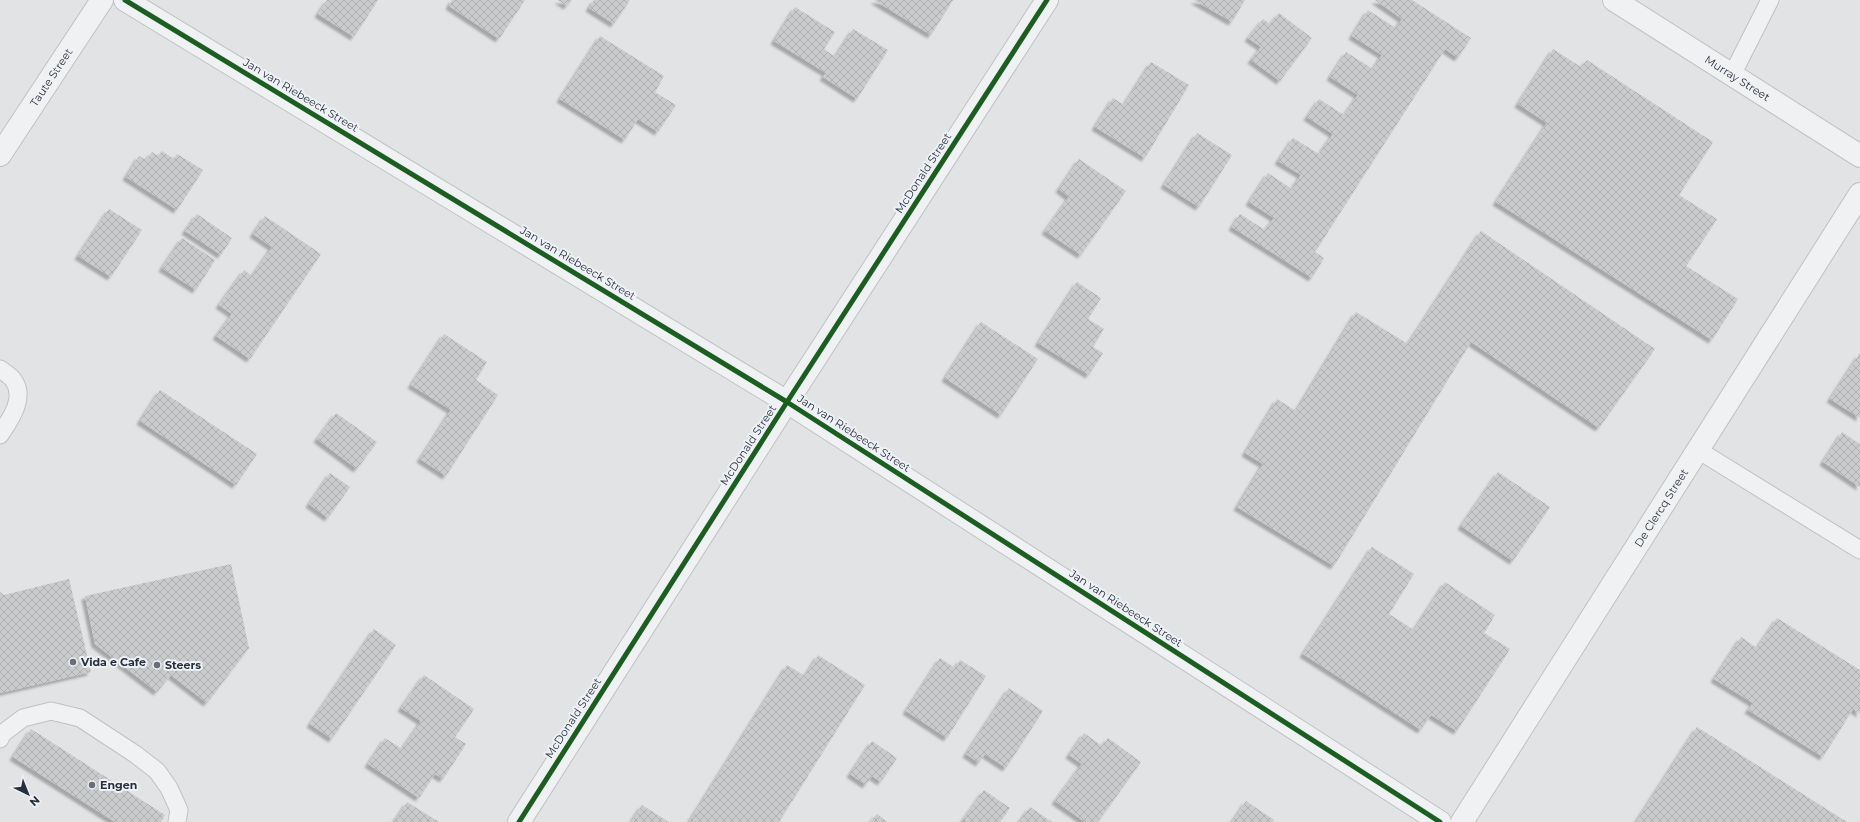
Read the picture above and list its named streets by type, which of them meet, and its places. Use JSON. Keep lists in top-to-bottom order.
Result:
{
  "streets": {
    "street": [
      "Taute Street",
      "Murray Street",
      "Jan van Riebeeck Street",
      "McDonald Street",
      "De Clercq Street"
    ]
  },
  "crossings": [
    ["Jan van Riebeeck Street", "McDonald Street"]
  ],
  "places": ["Vida e Cafe", "Steers", "Engen"],
  "north": "bottom right"
}
